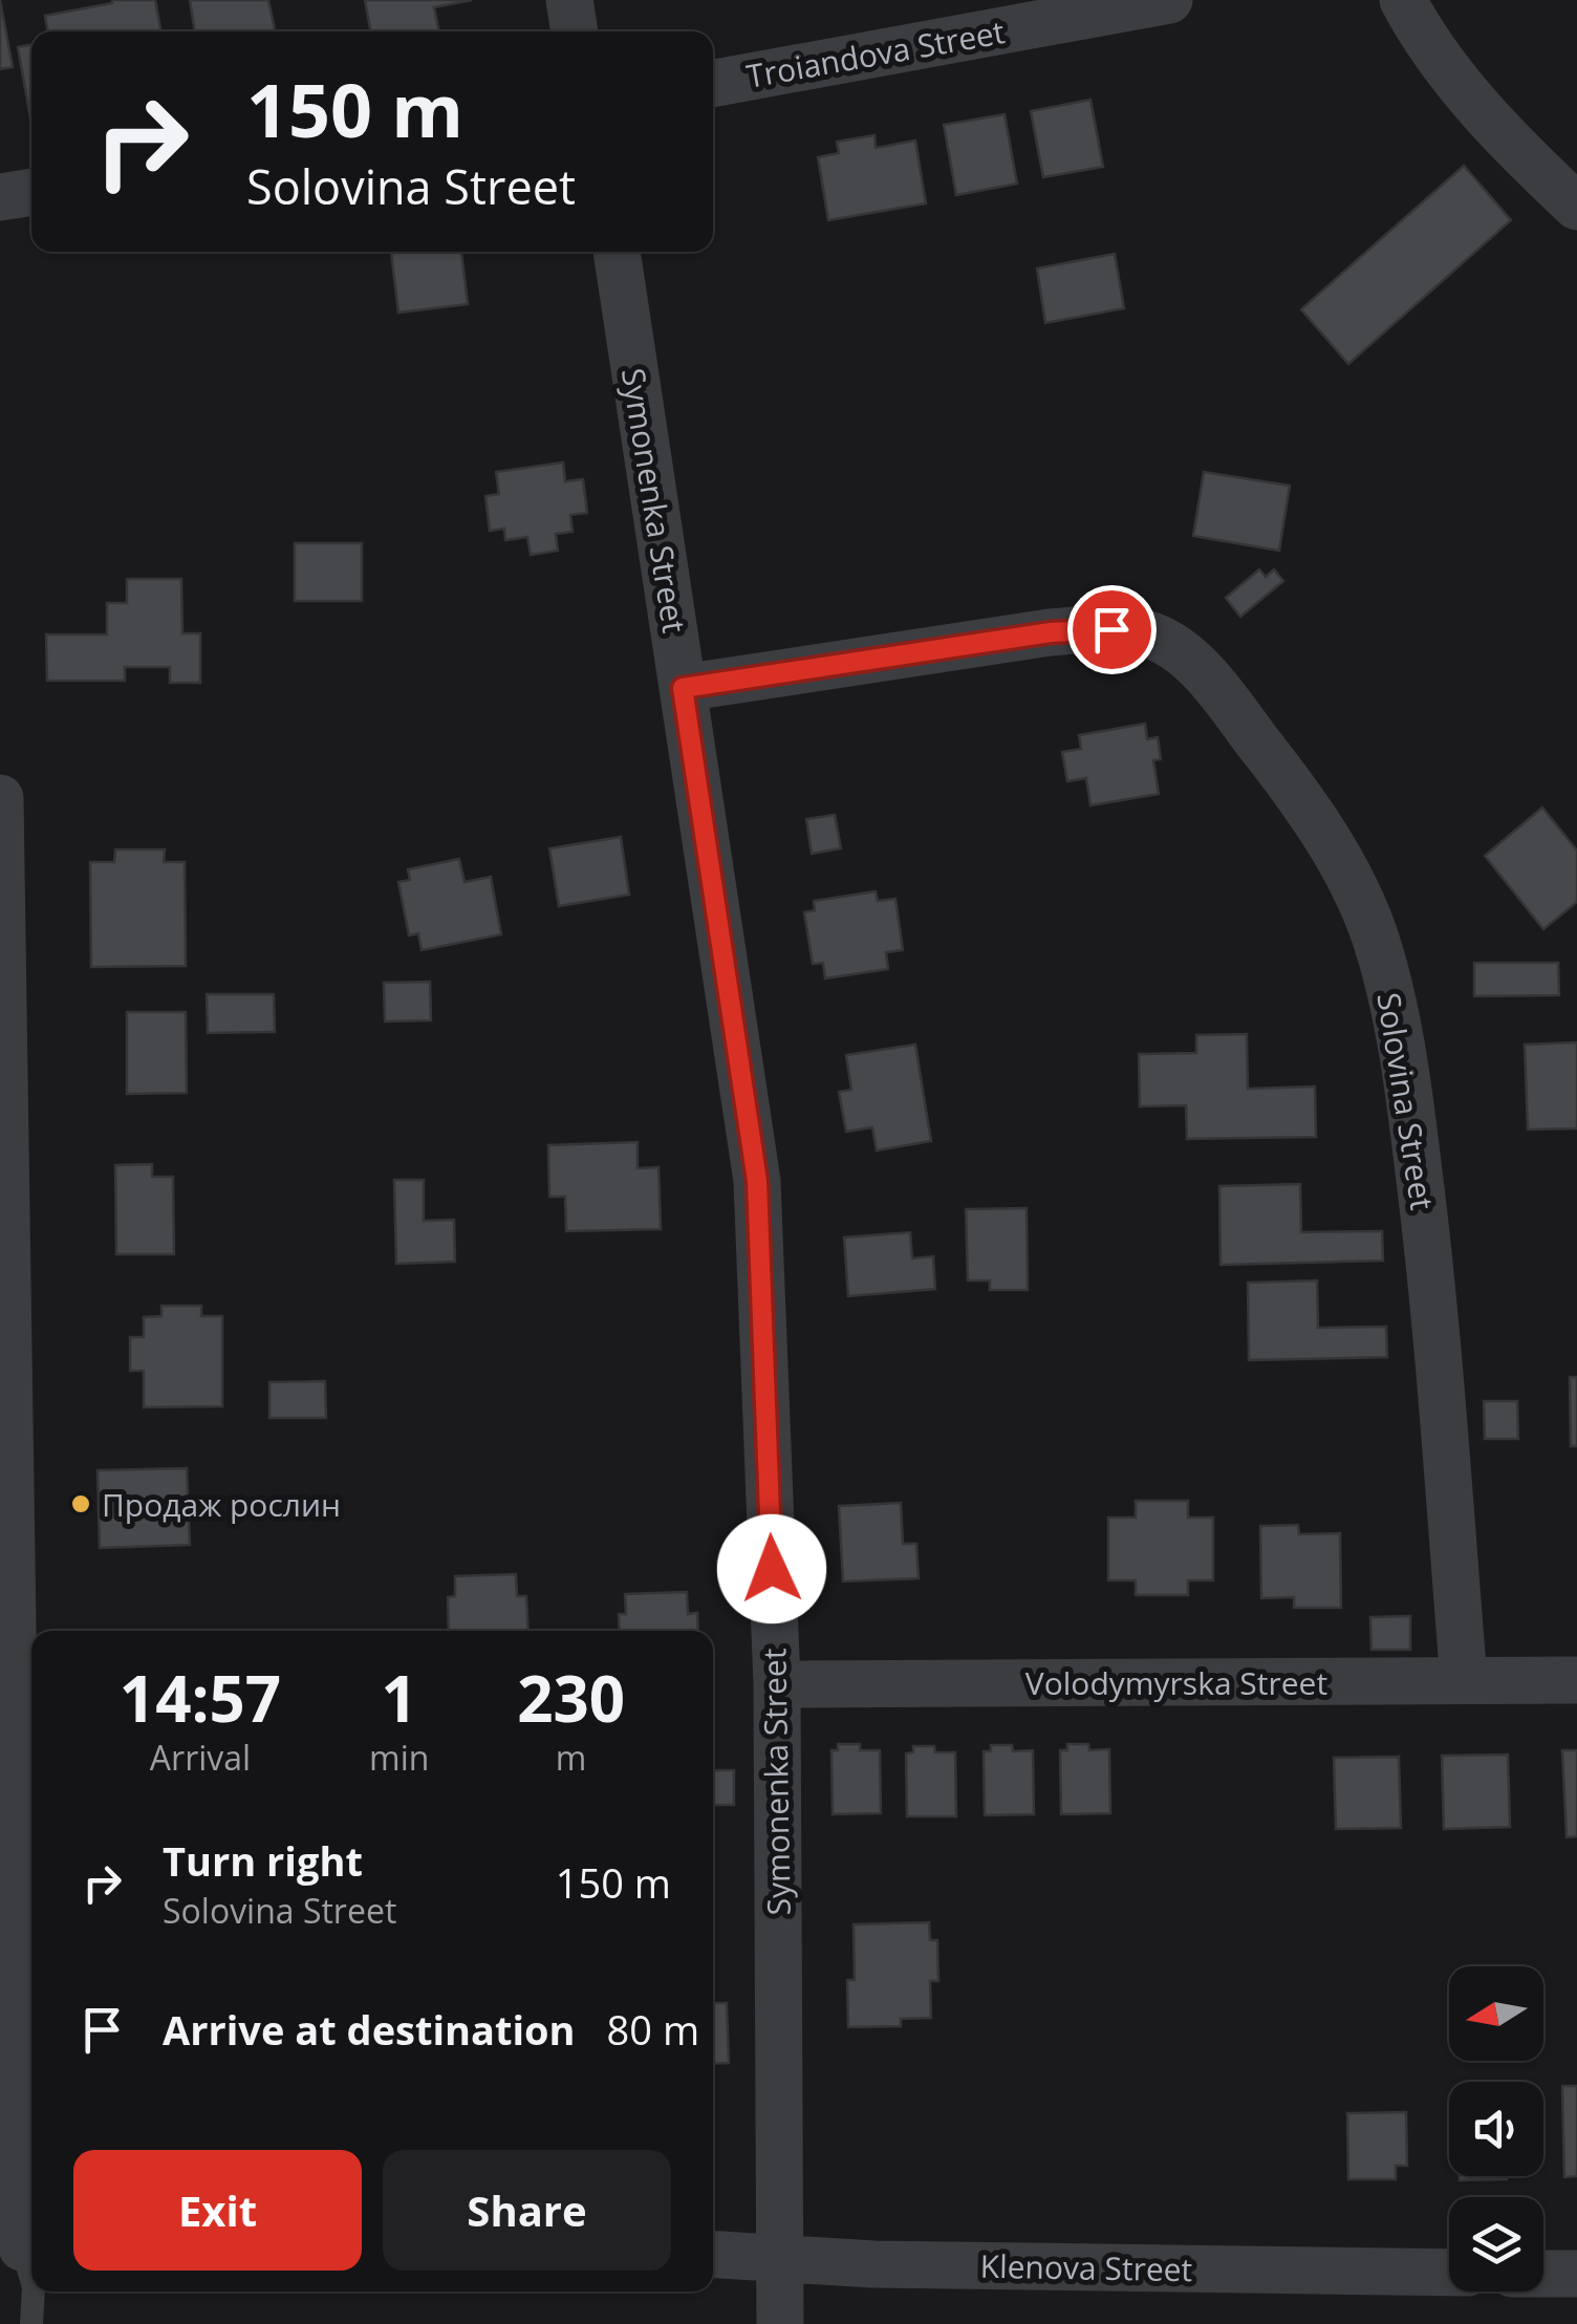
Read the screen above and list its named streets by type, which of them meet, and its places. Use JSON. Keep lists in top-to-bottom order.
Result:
{
  "streets": {
    "street": [
      "Troiandova Street",
      "Symonenka Street",
      "Solovina Street",
      "Volodymyrska Street",
      "Klenova Street"
    ]
  },
  "crossings": [
    ["Symonenka Street", "Solovina Street"],
    ["Symonenka Street", "Volodymyrska Street"],
    ["Symonenka Street", "Klenova Street"],
    ["Solovina Street", "Volodymyrska Street"]
  ],
  "places": ["Продаж рослин"],
  "north": "left",
  "page": {
    "turn": ["150 m", "Solovina Street"],
    "eta": [
      "14:57",
      "Arrival",
      "1",
      "min",
      "230",
      "m"
    ],
    "list": [
      {
        "name": "Turn right",
        "note": "Solovina Street",
        "value": "150 m"
      },
      {
        "name": "Arrive at destination",
        "value": "80 m"
      }
    ],
    "buttons": ["Exit", "Share"]
  }
}
